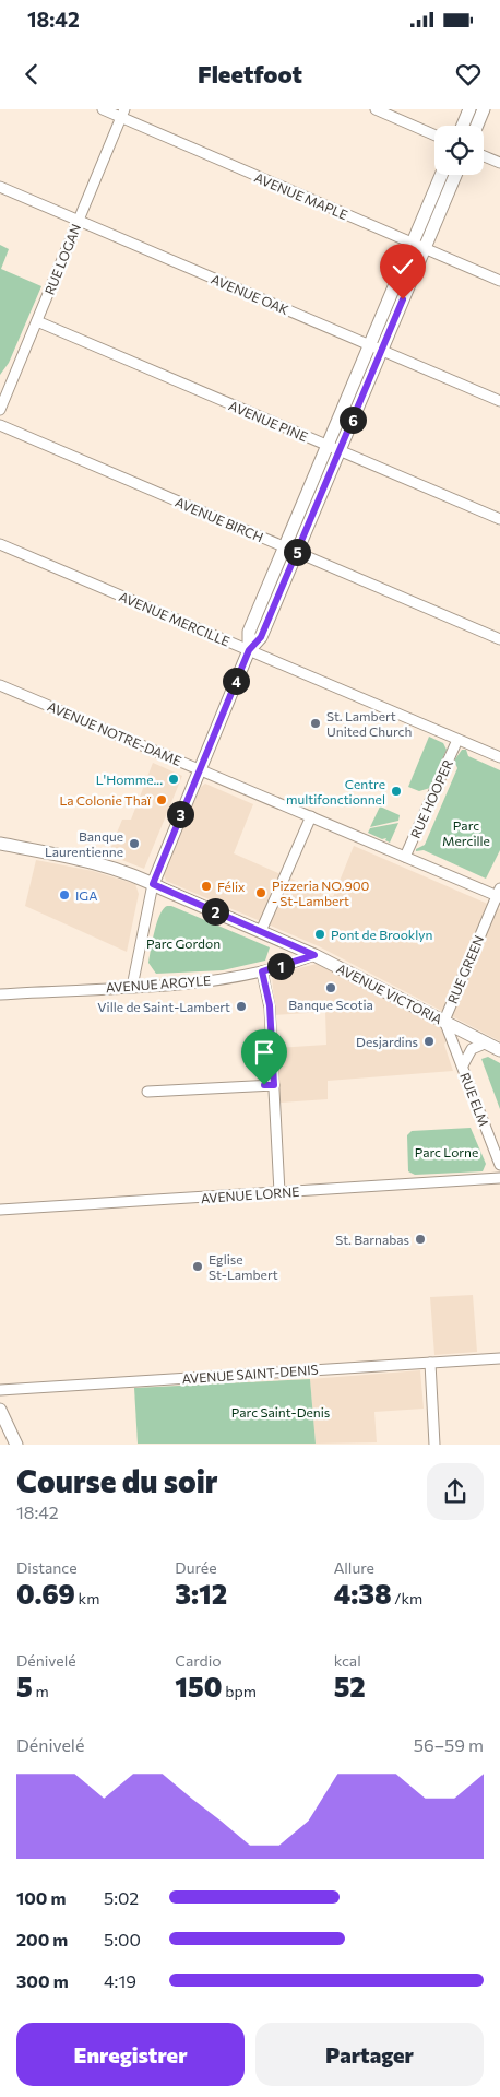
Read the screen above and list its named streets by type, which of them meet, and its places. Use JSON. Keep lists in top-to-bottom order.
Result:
{
  "streets": {
    "street": [
      "AVENUE MAPLE",
      "RUE LOGAN",
      "AVENUE OAK",
      "AVENUE PINE",
      "AVENUE BIRCH",
      "AVENUE MERCILLE",
      "AVENUE NOTRE-DAME",
      "RUE HOOPER",
      "RUE GREEN",
      "AVENUE ARGYLE",
      "AVENUE VICTORIA",
      "RUE ELM",
      "AVENUE LORNE",
      "AVENUE SAINT-DENIS"
    ]
  },
  "crossings": [
    ["AVENUE MAPLE", "RUE LOGAN"],
    ["RUE LOGAN", "AVENUE OAK"],
    ["RUE LOGAN", "AVENUE PINE"],
    ["AVENUE MERCILLE", "RUE HOOPER"],
    ["AVENUE NOTRE-DAME", "RUE HOOPER"],
    ["AVENUE NOTRE-DAME", "RUE GREEN"],
    ["RUE GREEN", "AVENUE VICTORIA"],
    ["RUE GREEN", "RUE ELM"],
    ["AVENUE ARGYLE", "AVENUE VICTORIA"],
    ["AVENUE VICTORIA", "RUE ELM"]
  ],
  "parks": [
    "Parc Mercille",
    "Parc Gordon",
    "Parc Lorne",
    "Parc Saint-Denis"
  ],
  "places": [
    "St. Lambert United Church",
    "L'Homme...",
    "Centre multifonctionnel",
    "La Colonie Thaï",
    "Banque Laurentienne",
    "Félix",
    "Pizzeria NO.900 - St-Lambert",
    "IGA",
    "Pont de Brooklyn",
    "Banque Scotia",
    "Ville de Saint-Lambert",
    "Desjardins",
    "St. Barnabas",
    "Eglise St-Lambert"
  ],
  "page": {
    "status": "18:42",
    "header": "Fleetfoot",
    "pins": [
      "6",
      "5",
      "4",
      "3",
      "2",
      "1"
    ],
    "heading": ["Course du soir", "18:42"],
    "stats": [
      ["Distance", "0.69 km"],
      ["Durée", "3:12"],
      ["Allure", "4:38 /km"],
      ["Dénivelé", "5 m"],
      ["Cardio", "150 bpm"],
      ["kcal", "52"]
    ],
    "chart": ["Dénivelé", "56–59 m"],
    "list": [
      {
        "name": "100 m",
        "note": "5:02"
      },
      {
        "name": "200 m",
        "note": "5:00"
      },
      {
        "name": "300 m",
        "note": "4:19"
      }
    ],
    "buttons": ["Enregistrer", "Partager"]
  }
}
